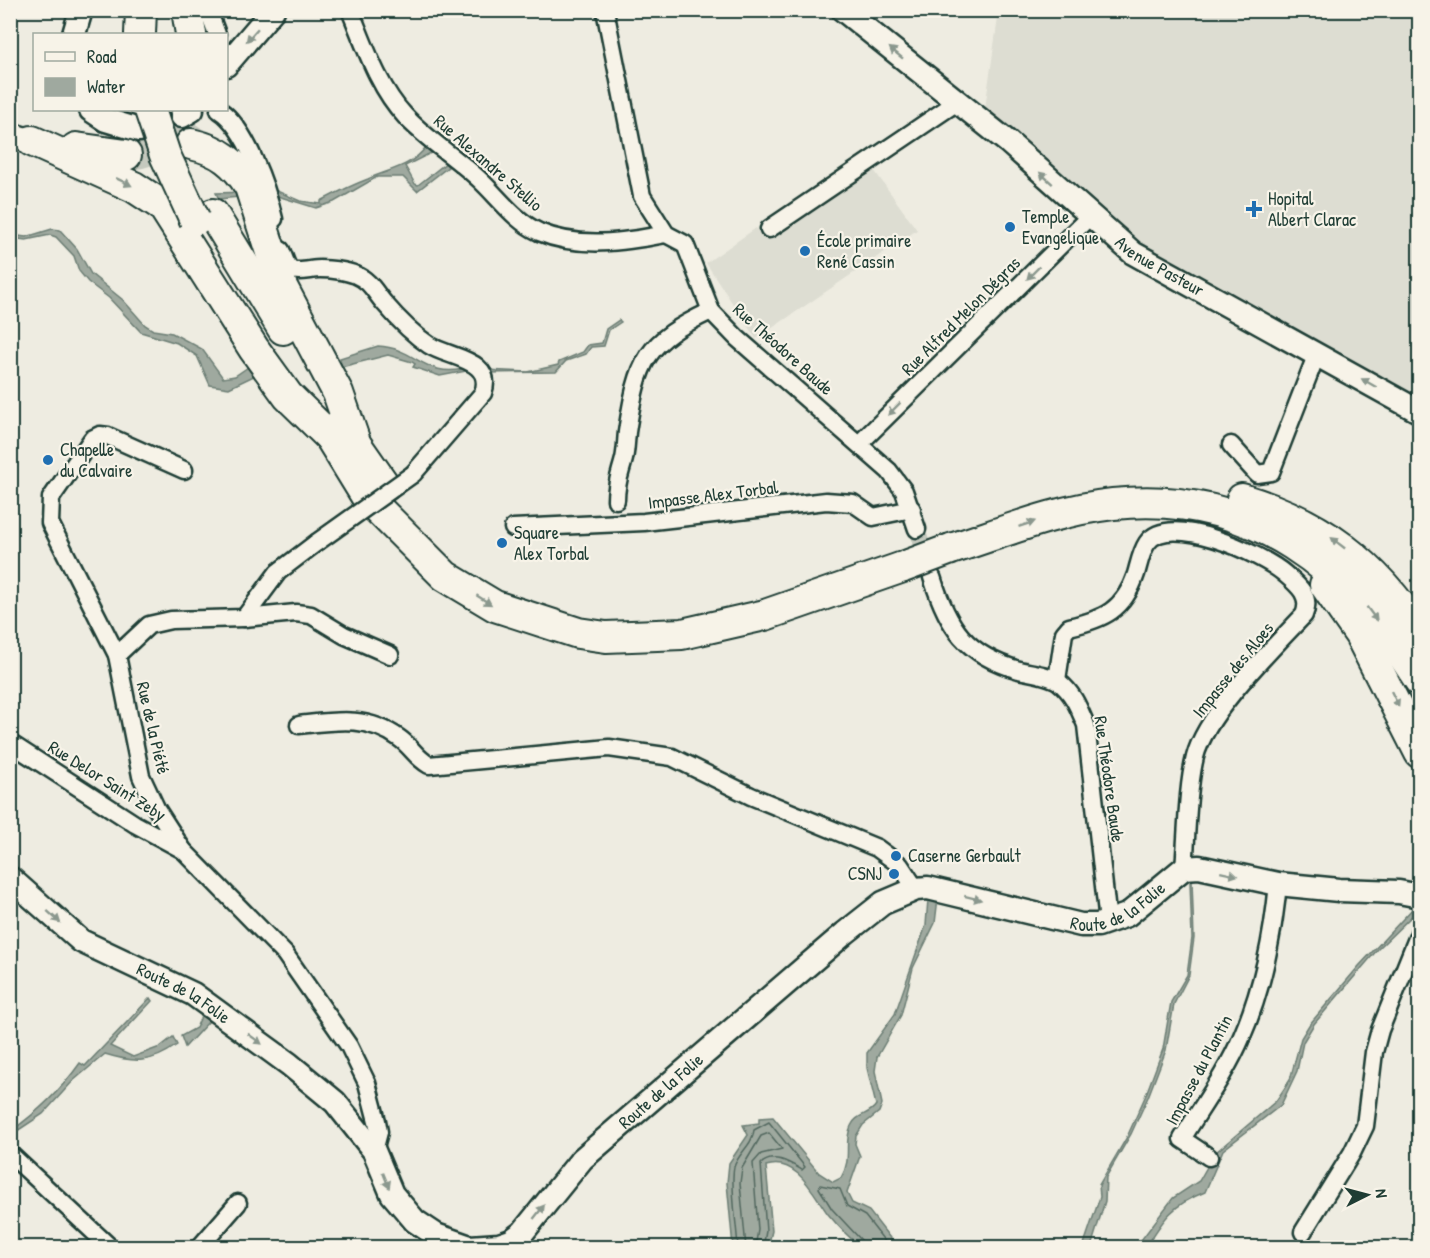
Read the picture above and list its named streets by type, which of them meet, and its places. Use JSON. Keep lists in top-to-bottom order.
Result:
{
  "streets": {
    "street": [
      "Rue Alexandre Stellio",
      "Avenue Pasteur",
      "Rue Alfred Melon Dégras",
      "Rue Théodore Baude",
      "Impasse Alex Torbal",
      "Impasse des Aloes",
      "Rue de la Piété",
      "Rue Delor Saint Zeby",
      "Route de la Folie",
      "Impasse du Plantin"
    ]
  },
  "crossings": [
    ["Rue Alexandre Stellio", "Rue Théodore Baude"],
    ["Avenue Pasteur", "Rue Alfred Melon Dégras"],
    ["Rue Alfred Melon Dégras", "Rue Théodore Baude"],
    ["Rue Théodore Baude", "Impasse Alex Torbal"],
    ["Rue Théodore Baude", "Impasse des Aloes"],
    ["Rue Théodore Baude", "Route de la Folie"],
    ["Impasse des Aloes", "Route de la Folie"],
    ["Rue de la Piété", "Rue Delor Saint Zeby"],
    ["Rue de la Piété", "Route de la Folie"],
    ["Route de la Folie", "Impasse du Plantin"]
  ],
  "one_way": ["Avenue Pasteur", "Rue Alfred Melon Dégras", "Route de la Folie"],
  "places": {
    "health": ["Hopital Albert Clarac"],
    "other": [
      "Temple Evangelique",
      "École primaire René Cassin",
      "Chapelle du Calvaire",
      "Square Alex Torbal",
      "Caserne Gerbault",
      "CSNJ"
    ]
  },
  "legend": ["Road", "Water"],
  "north": "right"
}
